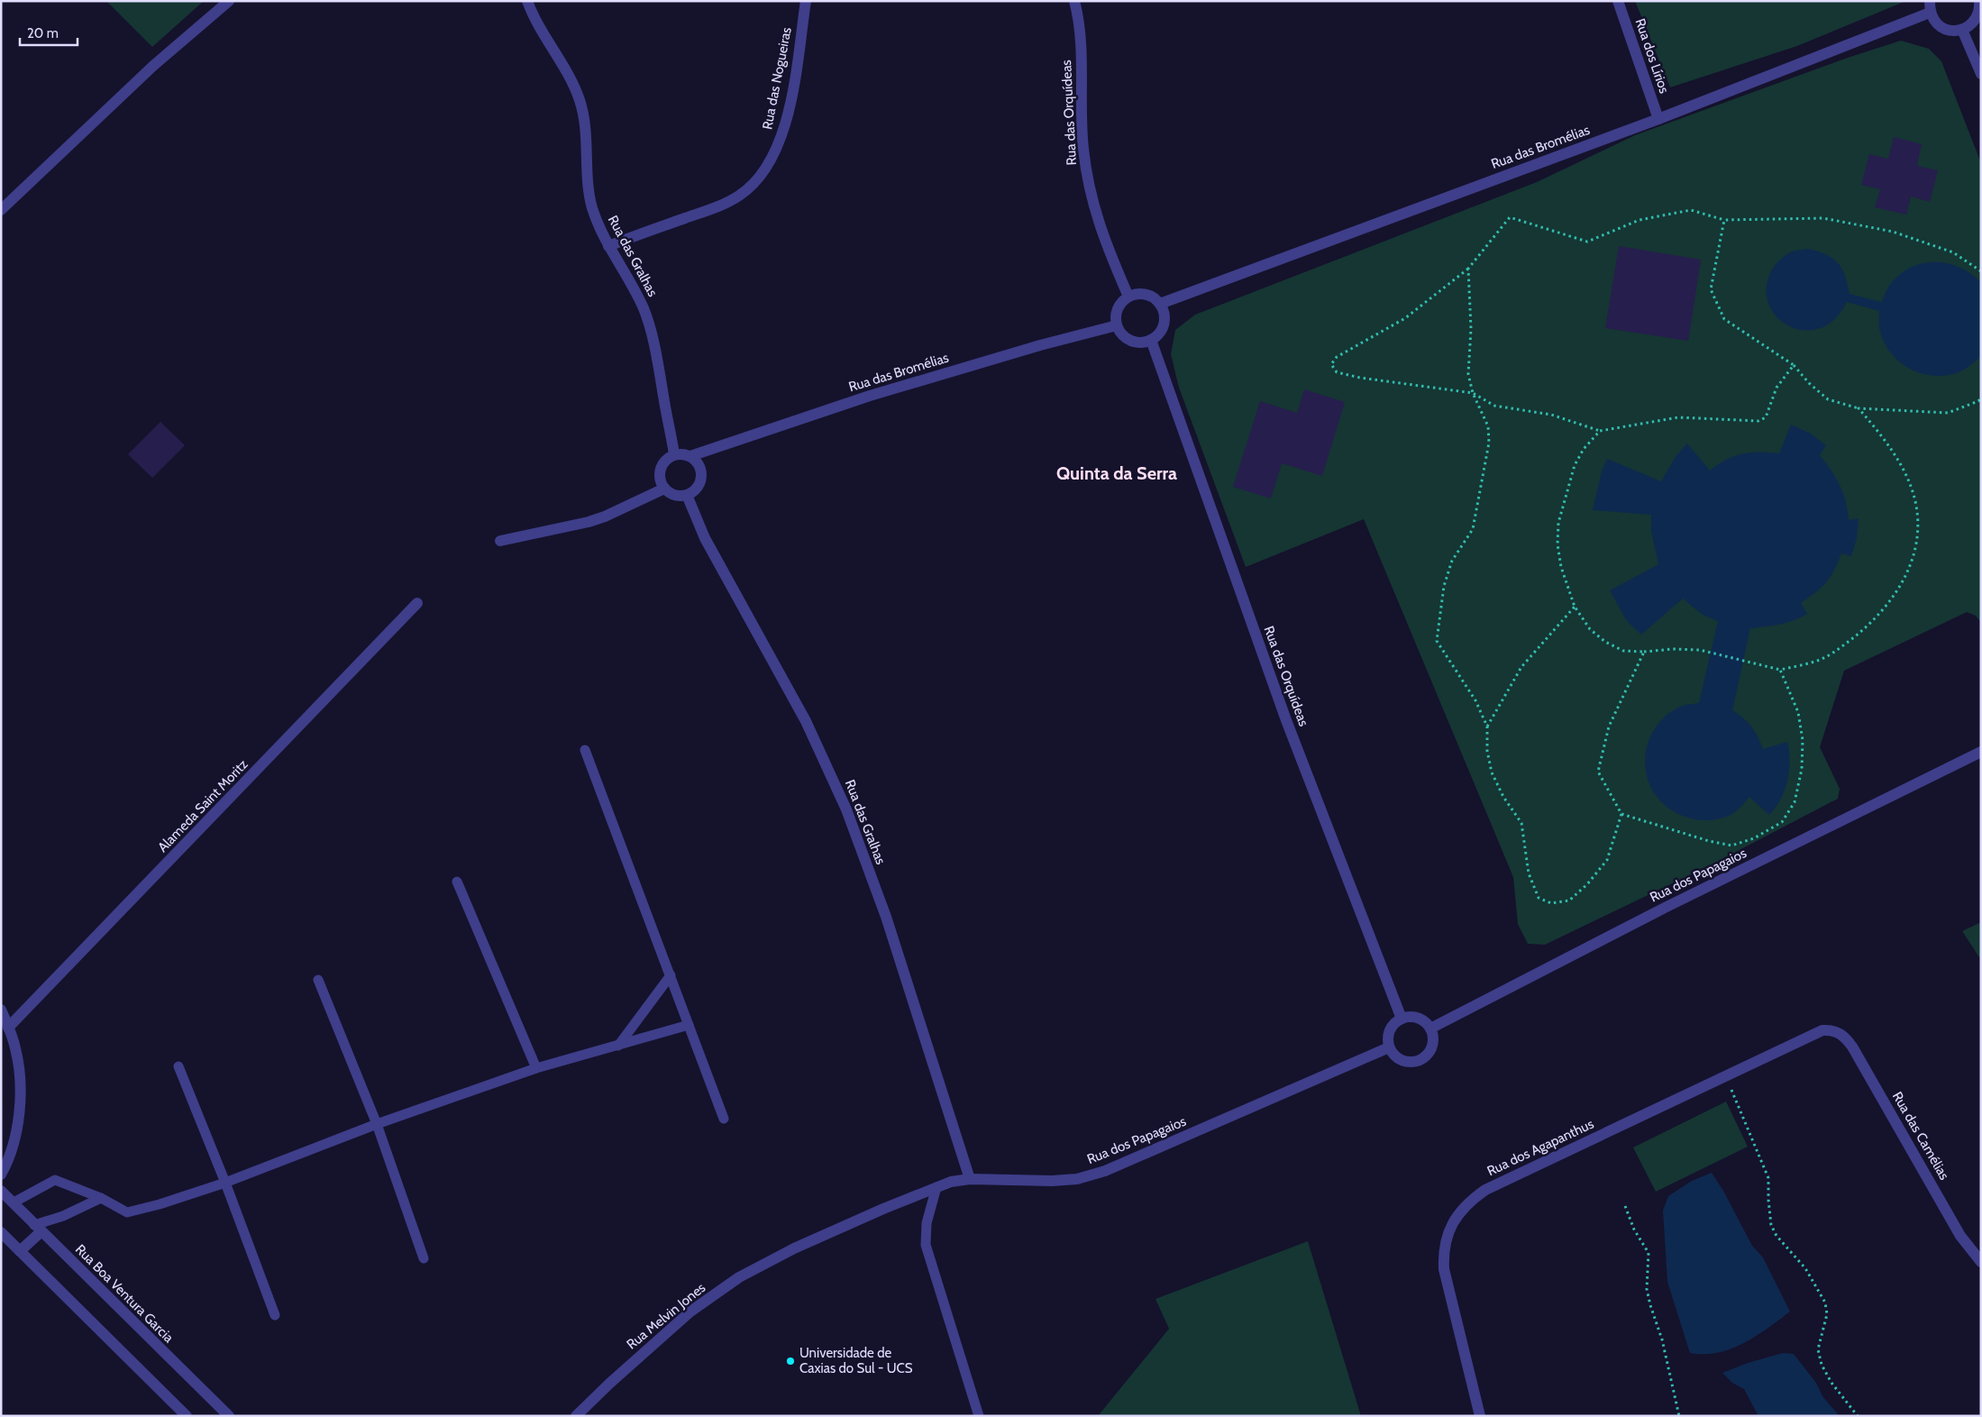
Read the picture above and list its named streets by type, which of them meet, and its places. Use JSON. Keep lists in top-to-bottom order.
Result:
{
  "streets": {
    "street": [
      "Rua dos Lírios",
      "Rua das Nogueiras",
      "Rua das Orquídeas",
      "Rua das Bromélias",
      "Rua das Gralhas",
      "Alameda Saint Moritz",
      "Rua dos Papagaios",
      "Rua das Camélias",
      "Rua dos Agapanthus",
      "Rua Boa Ventura Garcia",
      "Rua Melvin Jones"
    ]
  },
  "crossings": [
    ["Rua dos Lírios", "Rua das Bromélias"],
    ["Rua das Nogueiras", "Rua das Gralhas"],
    ["Rua das Orquídeas", "Rua das Bromélias"],
    ["Rua das Orquídeas", "Rua dos Papagaios"],
    ["Rua das Bromélias", "Rua das Gralhas"],
    ["Rua das Gralhas", "Rua dos Papagaios"],
    ["Rua dos Papagaios", "Rua Melvin Jones"],
    ["Rua das Camélias", "Rua dos Agapanthus"]
  ],
  "districts": ["Quinta da Serra"],
  "places": ["Universidade de Caxias do Sul - UCS"],
  "scale_bar": "20 m"
}
